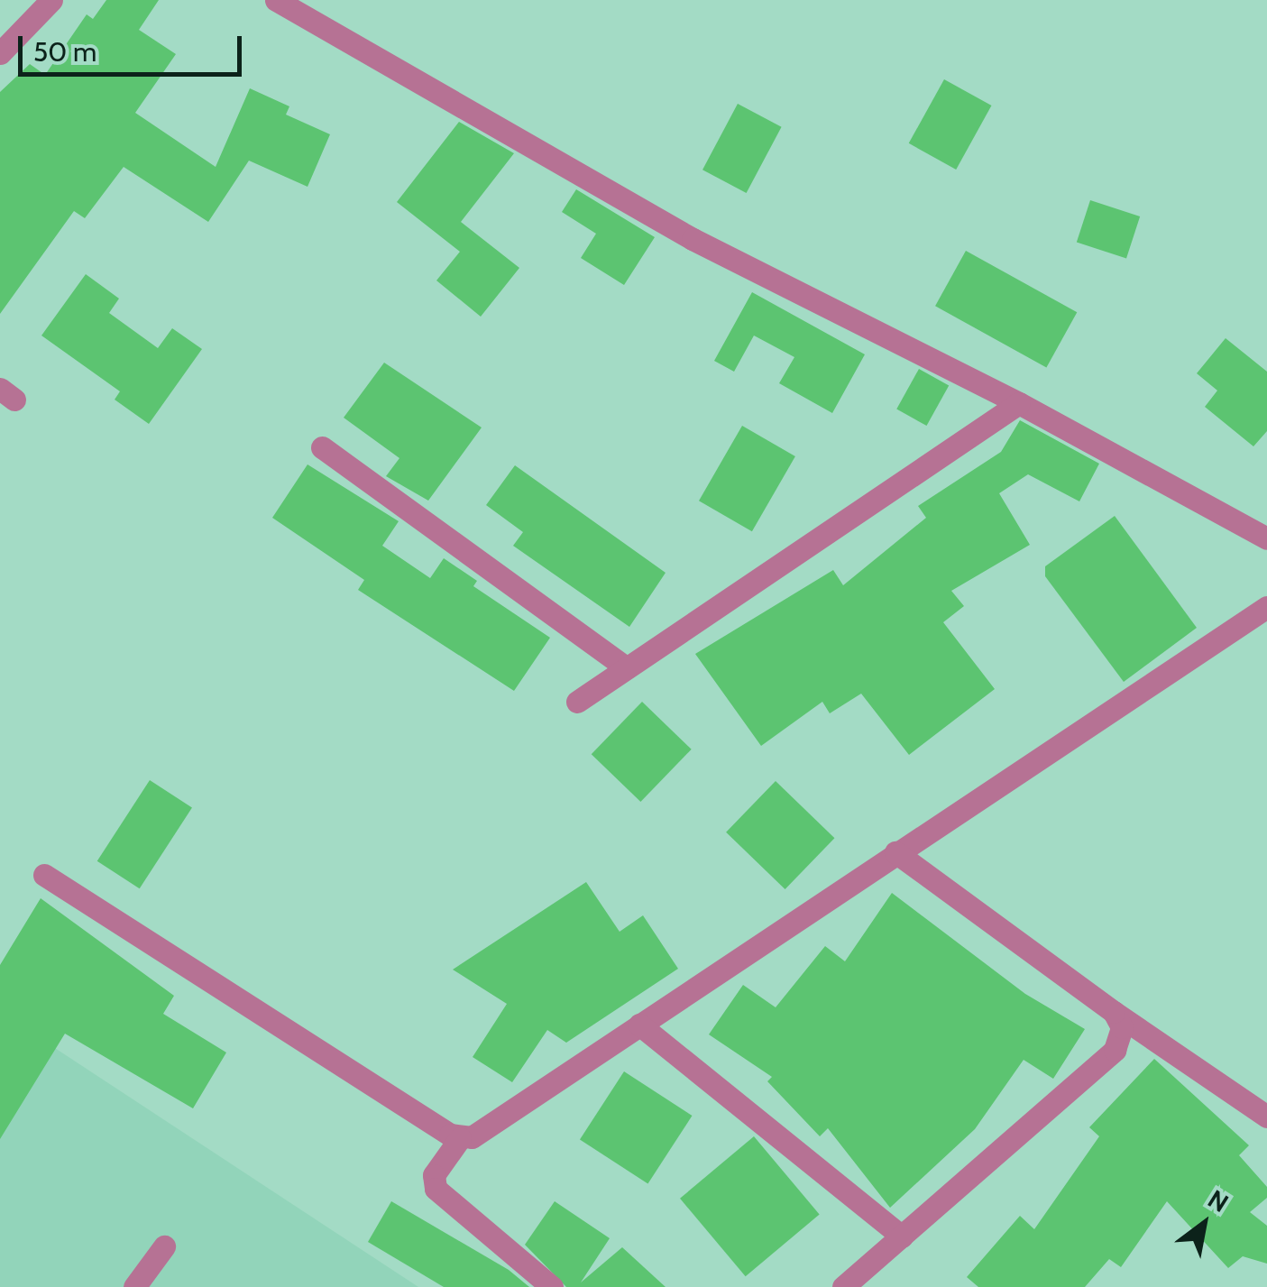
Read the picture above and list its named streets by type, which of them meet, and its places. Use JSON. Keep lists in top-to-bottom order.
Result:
{
  "scale_bar": "50 m",
  "north": "top right"
}
